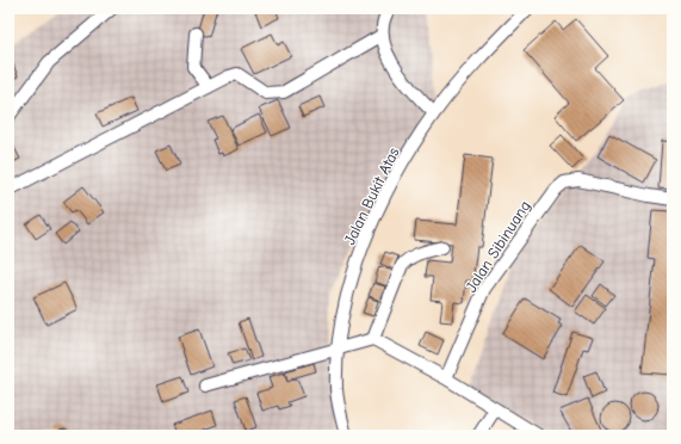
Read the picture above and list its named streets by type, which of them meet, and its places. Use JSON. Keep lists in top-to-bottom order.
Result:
{
  "streets": {
    "street": ["Jalan Bukit Atas", "Jalan Sibinuang"]
  }
}
